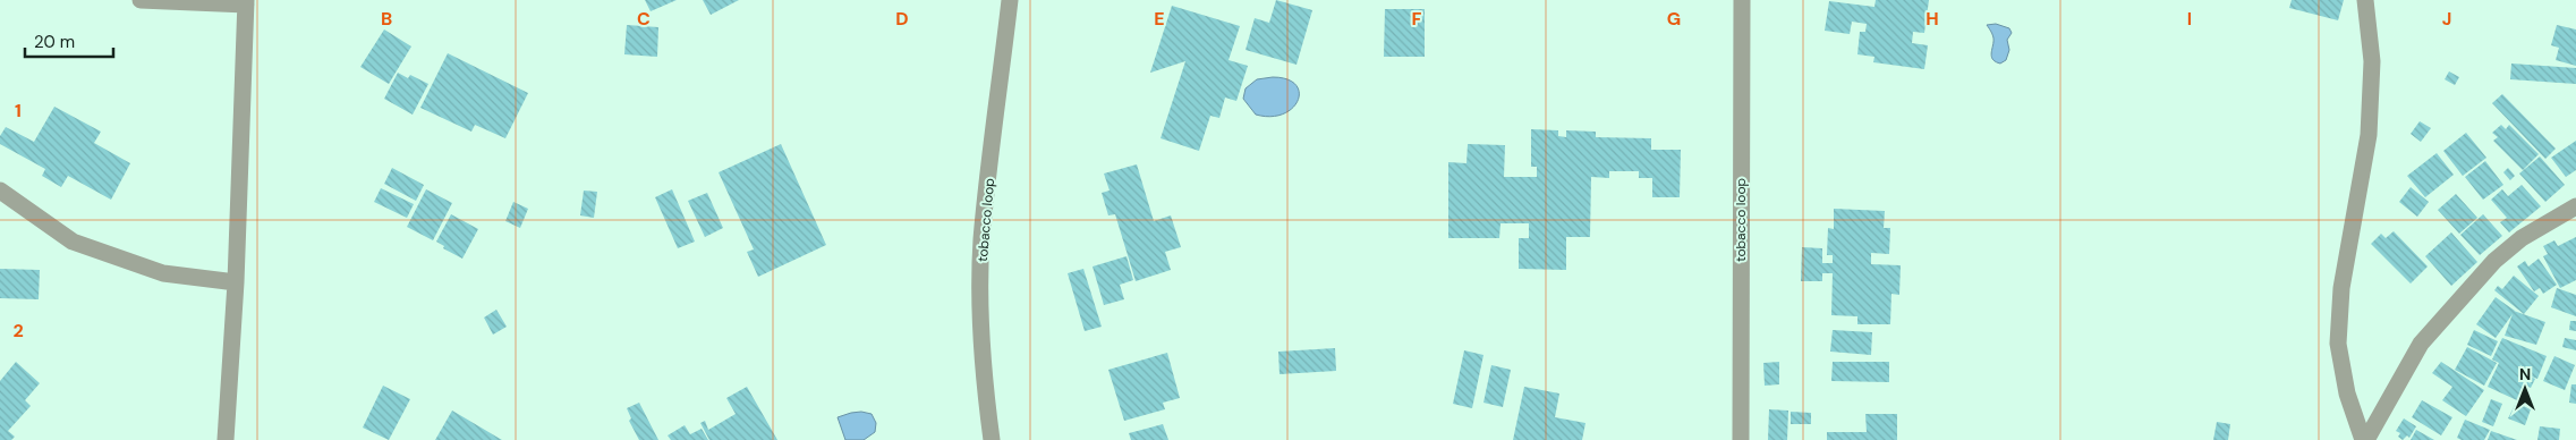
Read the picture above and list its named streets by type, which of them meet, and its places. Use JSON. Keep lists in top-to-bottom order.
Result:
{
  "streets": {
    "street": ["tobacco loop"]
  },
  "scale_bar": "20 m",
  "north": "top",
  "grid": {
    "columns": [
      "B",
      "C",
      "D",
      "E",
      "F",
      "G",
      "H",
      "I",
      "J"
    ],
    "rows": ["1", "2"]
  }
}
